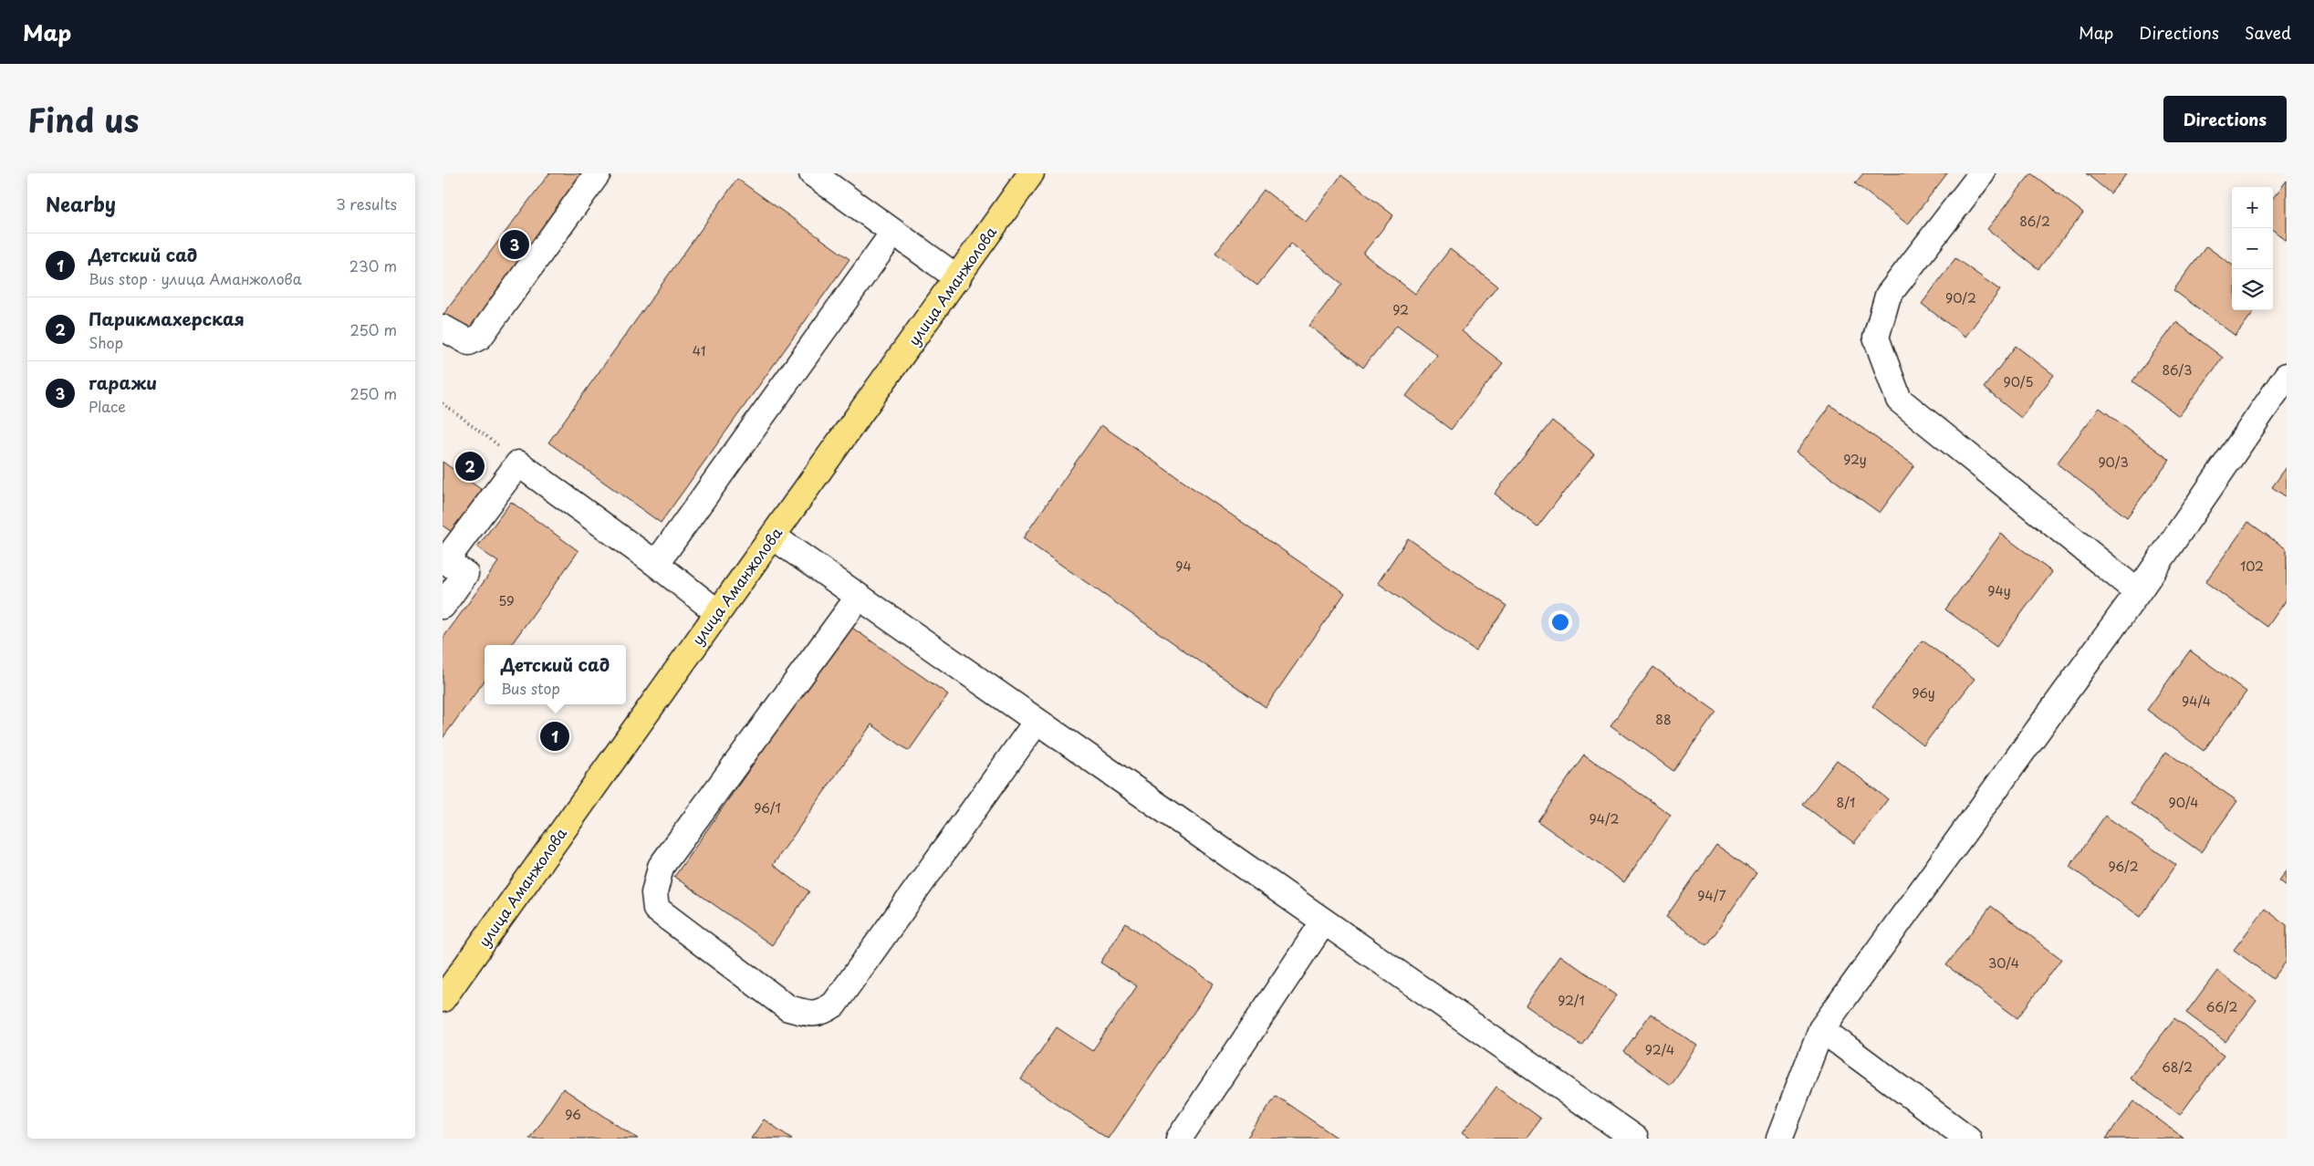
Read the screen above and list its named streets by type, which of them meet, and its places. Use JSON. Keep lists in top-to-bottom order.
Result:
{
  "streets": {
    "main road": ["улица Аманжолова"]
  },
  "house_numbers": [
    "86/2",
    "90/2",
    "92",
    "41",
    "86/3",
    "90/5",
    "92у",
    "90/3",
    "94",
    "102",
    "94у",
    "59",
    "96у",
    "94/4",
    "88",
    "8/1",
    "90/4",
    "96/1",
    "94/2",
    "96/2",
    "94/7",
    "30/4",
    "92/1",
    "66/2",
    "92/4",
    "68/2",
    "96"
  ],
  "page": {
    "header": "Map",
    "nav": ["Map", "Directions", "Saved"],
    "title": "Find us",
    "buttons": "Directions",
    "heading": ["Nearby", "3 results"],
    "map_buttons": ["+", "−"],
    "pins": ["3", "2", "1"],
    "list": [
      {
        "mark": "1",
        "name": "Детский сад",
        "note": "Bus stop · улица Аманжолова",
        "value": "230 m"
      },
      {
        "mark": "2",
        "name": "Парикмахерская",
        "note": "Shop",
        "value": "250 m"
      },
      {
        "mark": "3",
        "name": "гаражи",
        "note": "Place",
        "value": "250 m"
      }
    ],
    "popup": ["Детский сад", "Bus stop"]
  }
}
